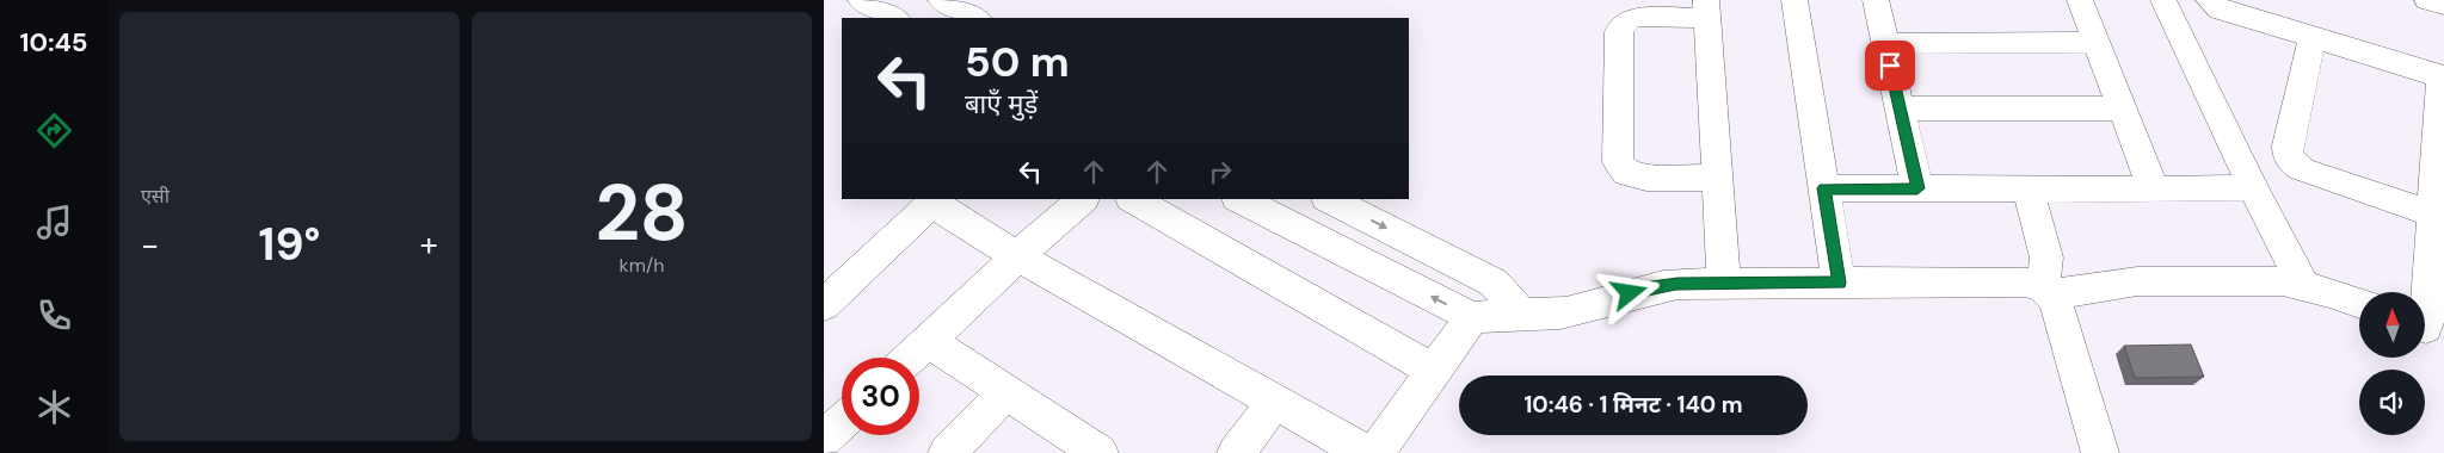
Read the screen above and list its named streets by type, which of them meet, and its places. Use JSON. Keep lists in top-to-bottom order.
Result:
{
  "north": "top",
  "page": {
    "tabs": "10:45",
    "tile": [
      "एसी",
      ["28", "km/h"]
    ],
    "turn": ["50 m", "बाएँ मुड़ें"],
    "heat": ["−", "19°", "+"],
    "limit": "30",
    "trip": "10:46 · 1 मिनट · 140 m"
  }
}
